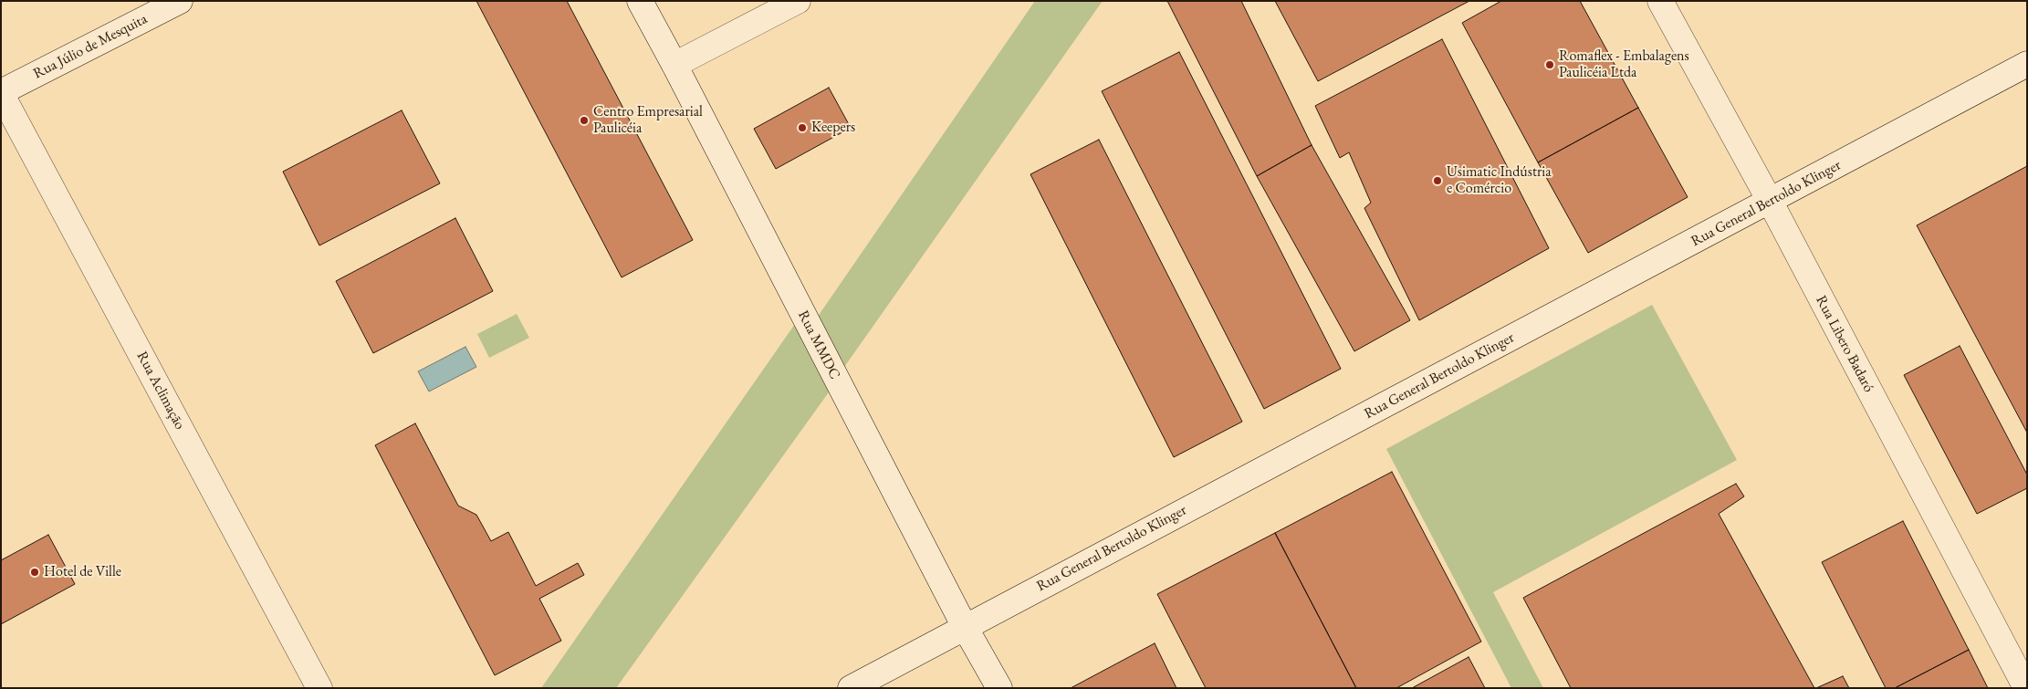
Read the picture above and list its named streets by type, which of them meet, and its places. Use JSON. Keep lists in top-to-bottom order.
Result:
{
  "streets": {
    "street": [
      "Rua Júlio de Mesquita",
      "Rua General Bertoldo Klinger",
      "Rua Libero Badaró",
      "Rua MMDC",
      "Rua Aclimação"
    ]
  },
  "crossings": [
    ["Rua Júlio de Mesquita", "Rua Aclimação"],
    ["Rua General Bertoldo Klinger", "Rua Libero Badaró"],
    ["Rua General Bertoldo Klinger", "Rua MMDC"]
  ],
  "places": [
    "Romaflex - Embalagens Paulicéia Ltda",
    "Centro Empresarial Paulicéia",
    "Keepers",
    "Usimatic Indústria e Comércio",
    "Hotel de Ville"
  ]
}
